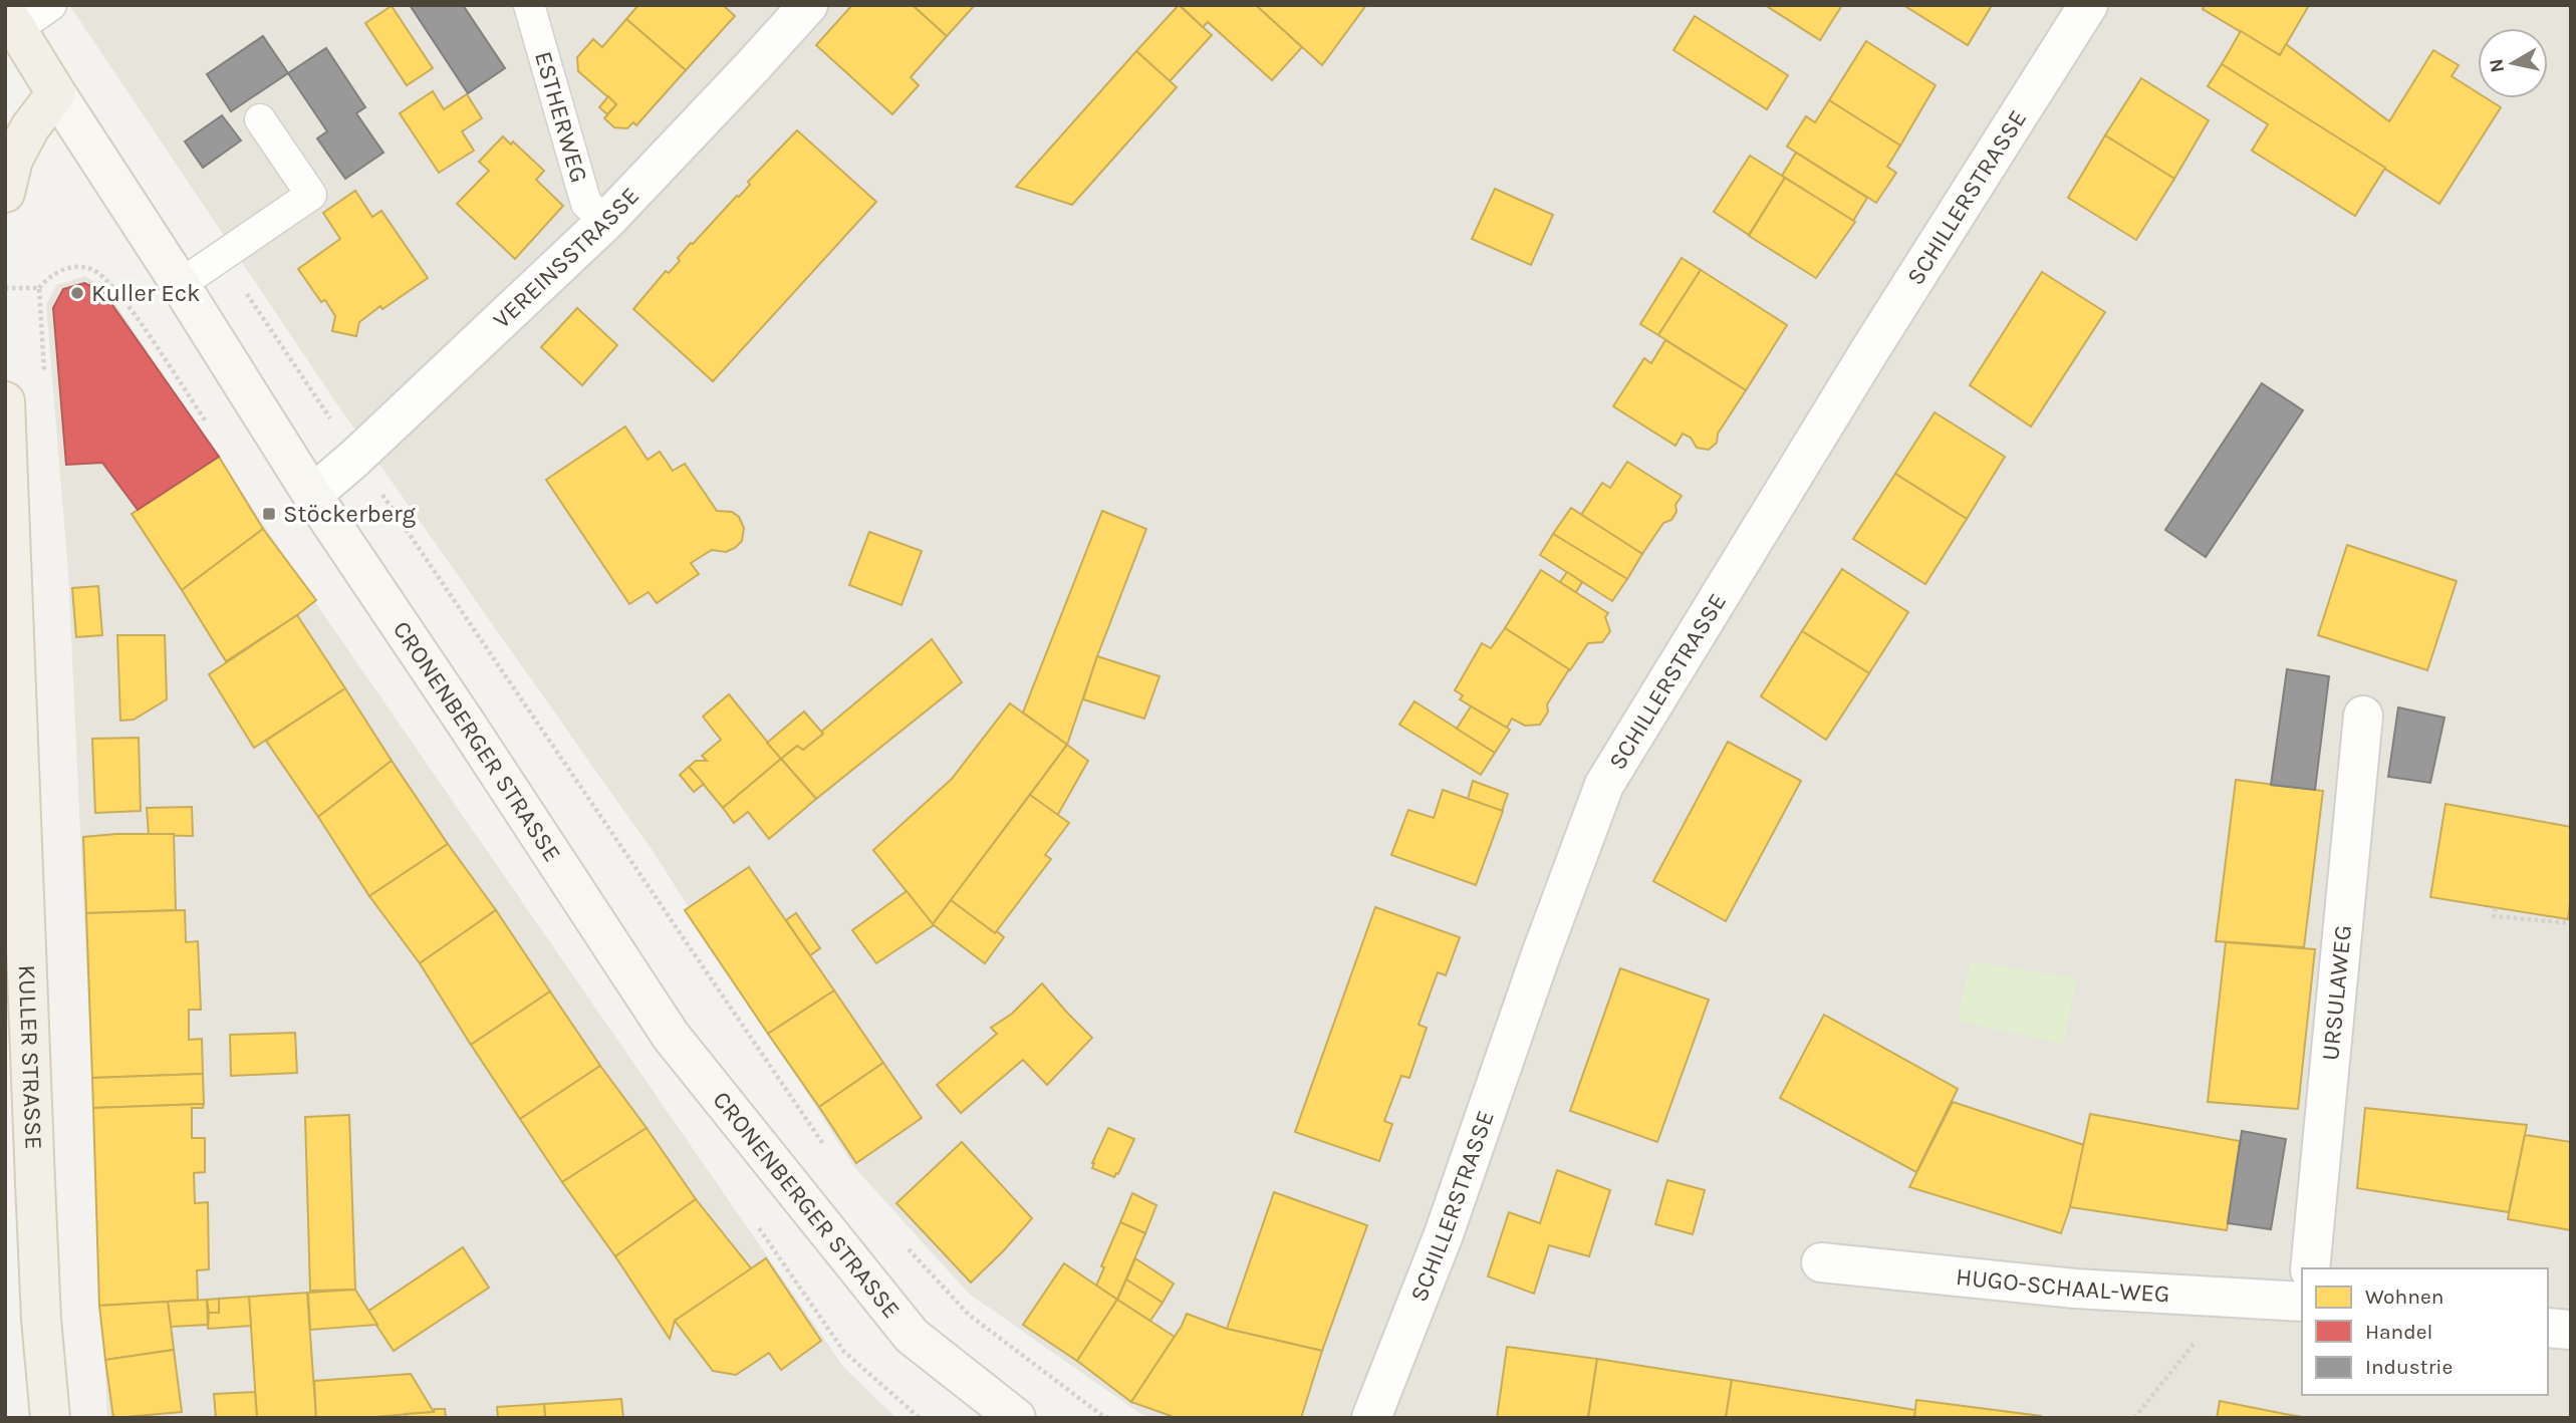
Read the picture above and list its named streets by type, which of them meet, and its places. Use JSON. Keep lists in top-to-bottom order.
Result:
{
  "streets": {
    "main road": ["CRONENBERGER STRASSE", "KULLER STRASSE"],
    "street": [
      "SCHILLERSTRASSE",
      "VEREINSSTRASSE",
      "URSULAWEG",
      "HUGO-SCHAAL-WEG"
    ],
    "lane": ["ESTHERWEG"]
  },
  "crossings": [
    ["ESTHERWEG", "VEREINSSTRASSE"],
    ["VEREINSSTRASSE", "CRONENBERGER STRASSE"]
  ],
  "places": {
    "other": ["Kuller Eck"],
    "transit": ["Stöckerberg"]
  },
  "legend": ["Wohnen", "Handel", "Industrie"],
  "north": "left"
}
